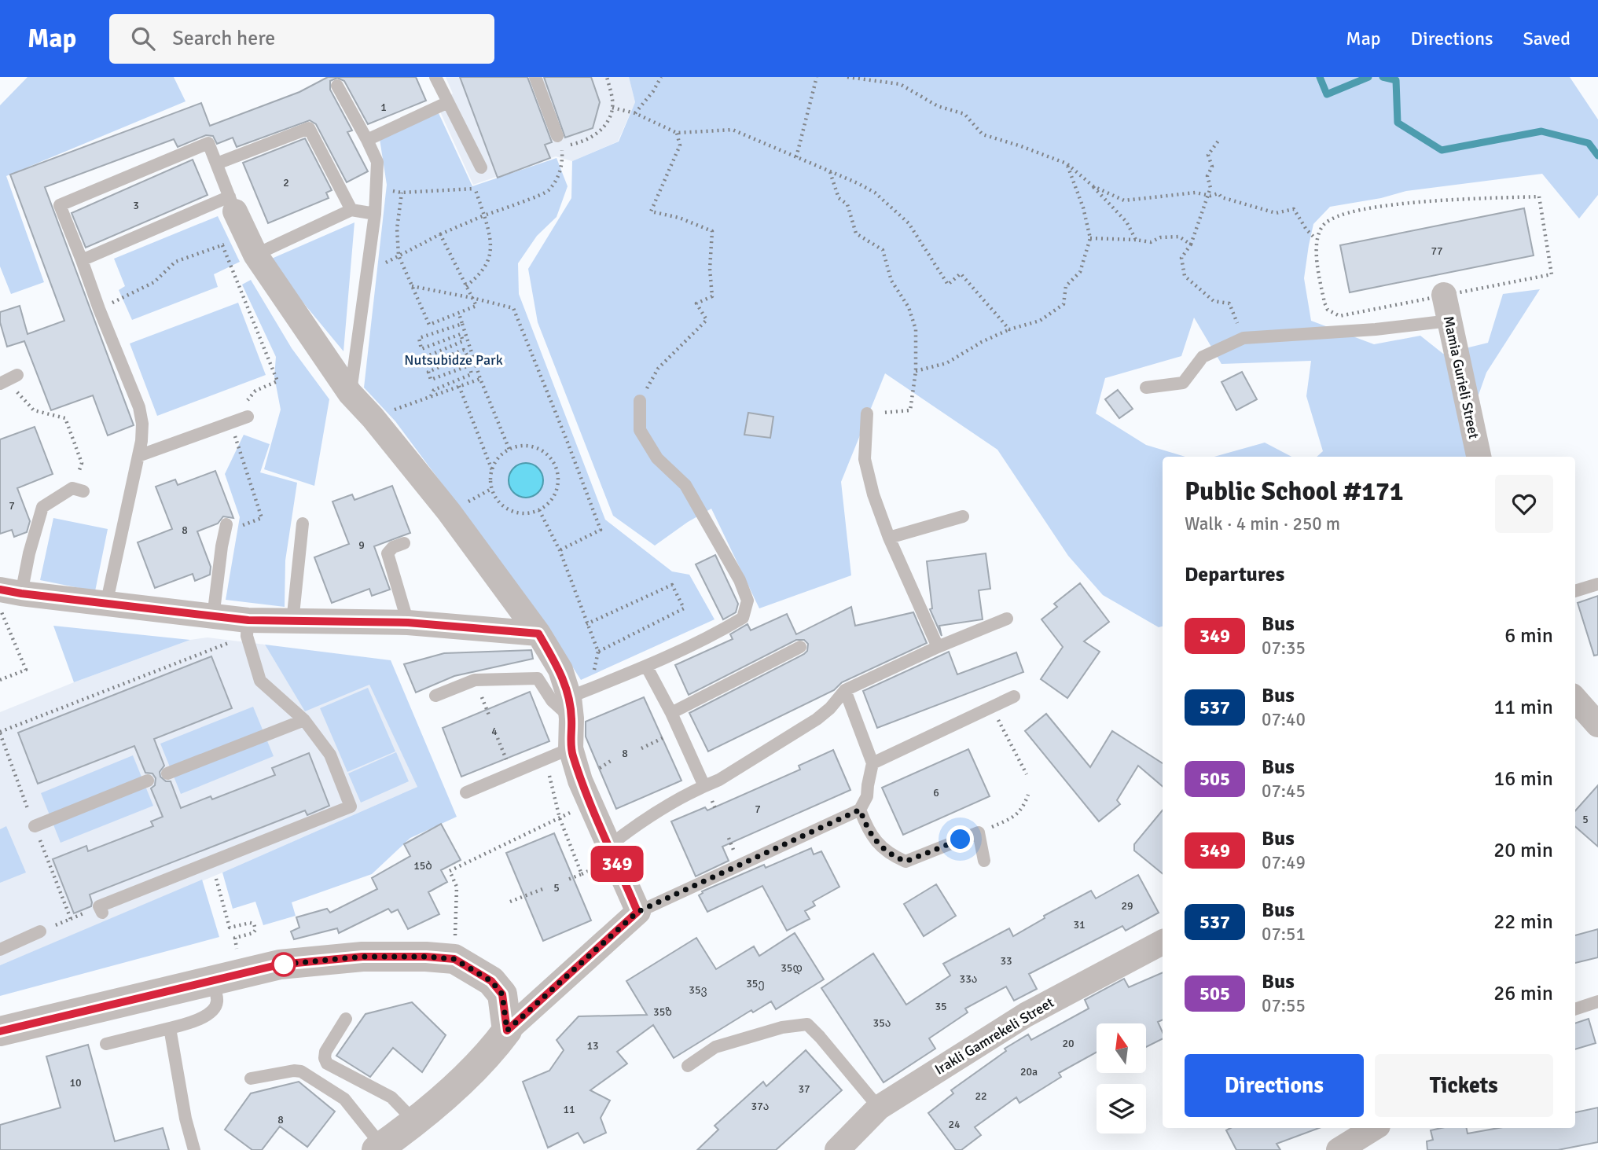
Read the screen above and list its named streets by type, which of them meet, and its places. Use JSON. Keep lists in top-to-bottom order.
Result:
{
  "streets": {
    "street": ["Mamia Gurieli Street", "Irakli Gamrekeli Street"]
  },
  "parks": ["Nutsubidze Park"],
  "lines": ["bus line 349"],
  "house_numbers": [
    "1",
    "2",
    "3",
    "77",
    "7",
    "8",
    "9",
    "4",
    "8",
    "6",
    "7",
    "5",
    "15ბ",
    "5",
    "29",
    "31",
    "33",
    "35დ",
    "33ა",
    "35ე",
    "35ვ",
    "35",
    "35ზ",
    "35ა",
    "20",
    "13",
    "20a",
    "10",
    "37",
    "22",
    "37ა",
    "11",
    "8",
    "24"
  ],
  "north": "top",
  "page": {
    "header": "Map",
    "search": "Search here",
    "nav": ["Map", "Directions", "Saved"],
    "on_map": "349",
    "heading": [
      ["Public School #171", "Walk · 4 min · 250 m"],
      "Departures"
    ],
    "list": [
      {
        "mark": "349",
        "name": "Bus",
        "note": "07:35",
        "value": "6 min"
      },
      {
        "mark": "537",
        "name": "Bus",
        "note": "07:40",
        "value": "11 min"
      },
      {
        "mark": "505",
        "name": "Bus",
        "note": "07:45",
        "value": "16 min"
      },
      {
        "mark": "349",
        "name": "Bus",
        "note": "07:49",
        "value": "20 min"
      },
      {
        "mark": "537",
        "name": "Bus",
        "note": "07:51",
        "value": "22 min"
      },
      {
        "mark": "505",
        "name": "Bus",
        "note": "07:55",
        "value": "26 min"
      }
    ],
    "buttons": ["Directions", "Tickets"]
  }
}
